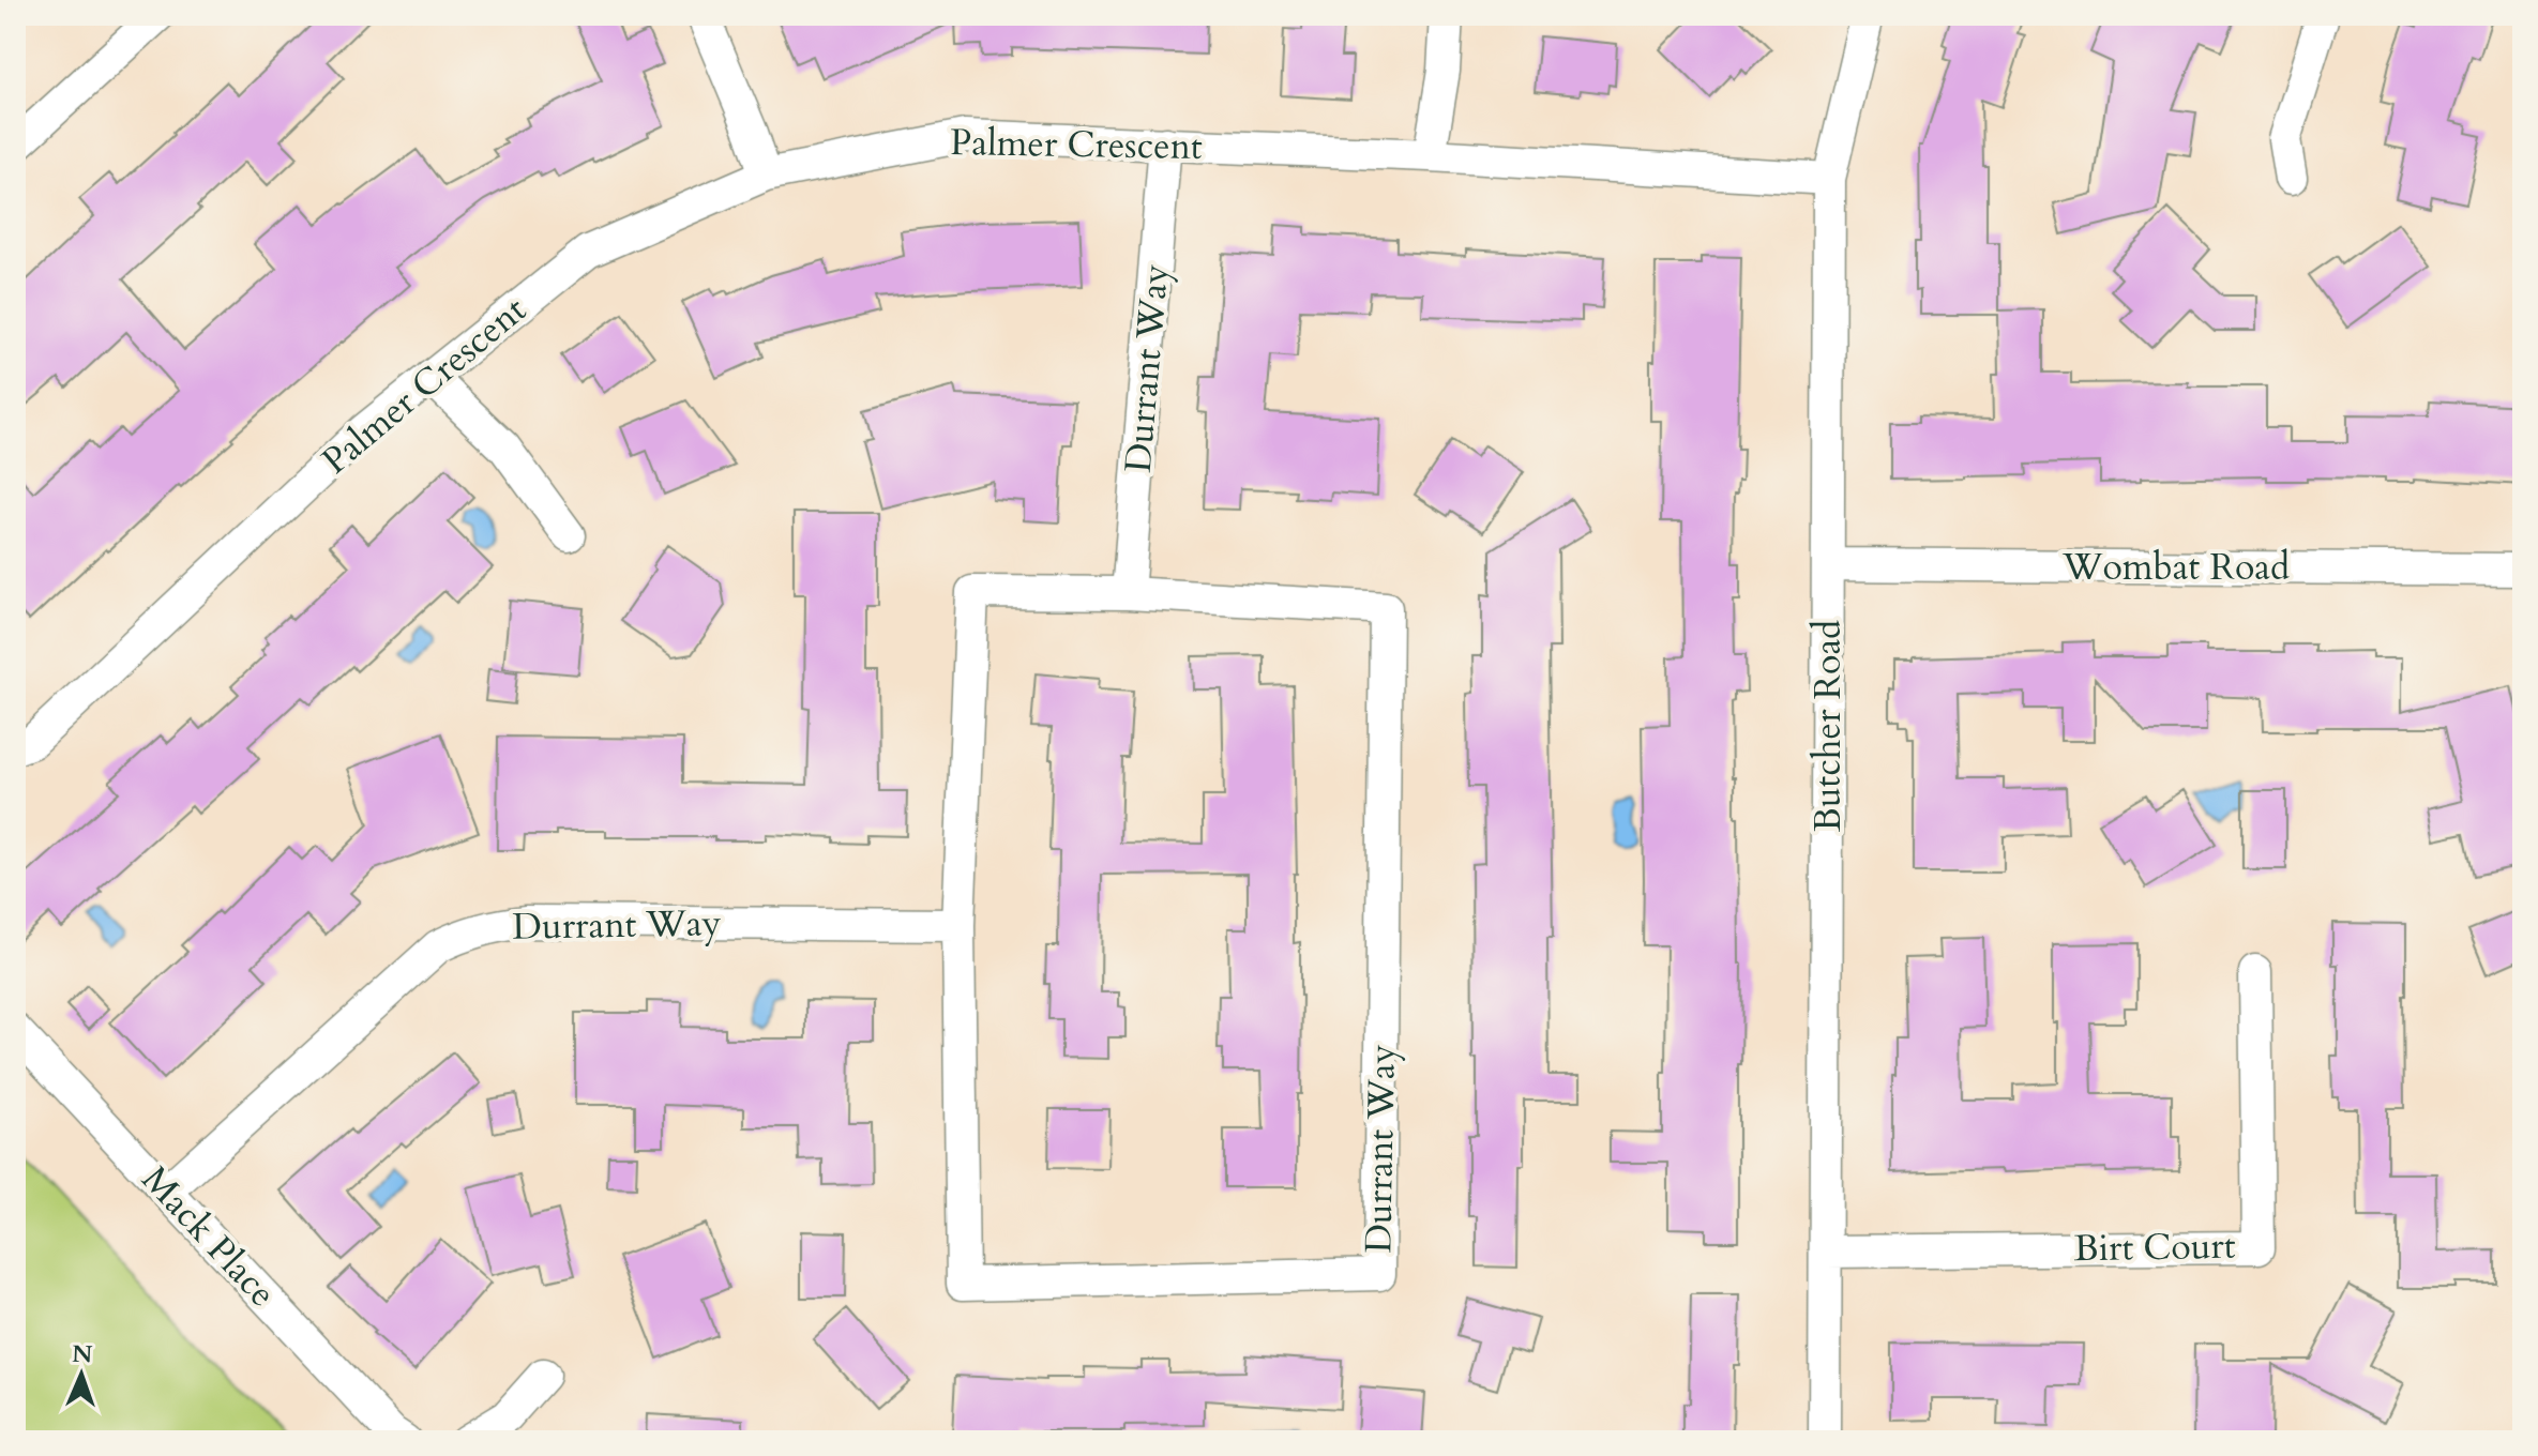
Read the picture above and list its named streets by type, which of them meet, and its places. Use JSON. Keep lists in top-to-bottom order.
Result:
{
  "streets": {
    "street": [
      "Palmer Crescent",
      "Durrant Way",
      "Wombat Road",
      "Butcher Road",
      "Mack Place",
      "Birt Court"
    ]
  },
  "crossings": [
    ["Palmer Crescent", "Durrant Way"],
    ["Palmer Crescent", "Butcher Road"],
    ["Durrant Way", "Mack Place"],
    ["Wombat Road", "Butcher Road"],
    ["Butcher Road", "Birt Court"]
  ],
  "north": "top"
}
